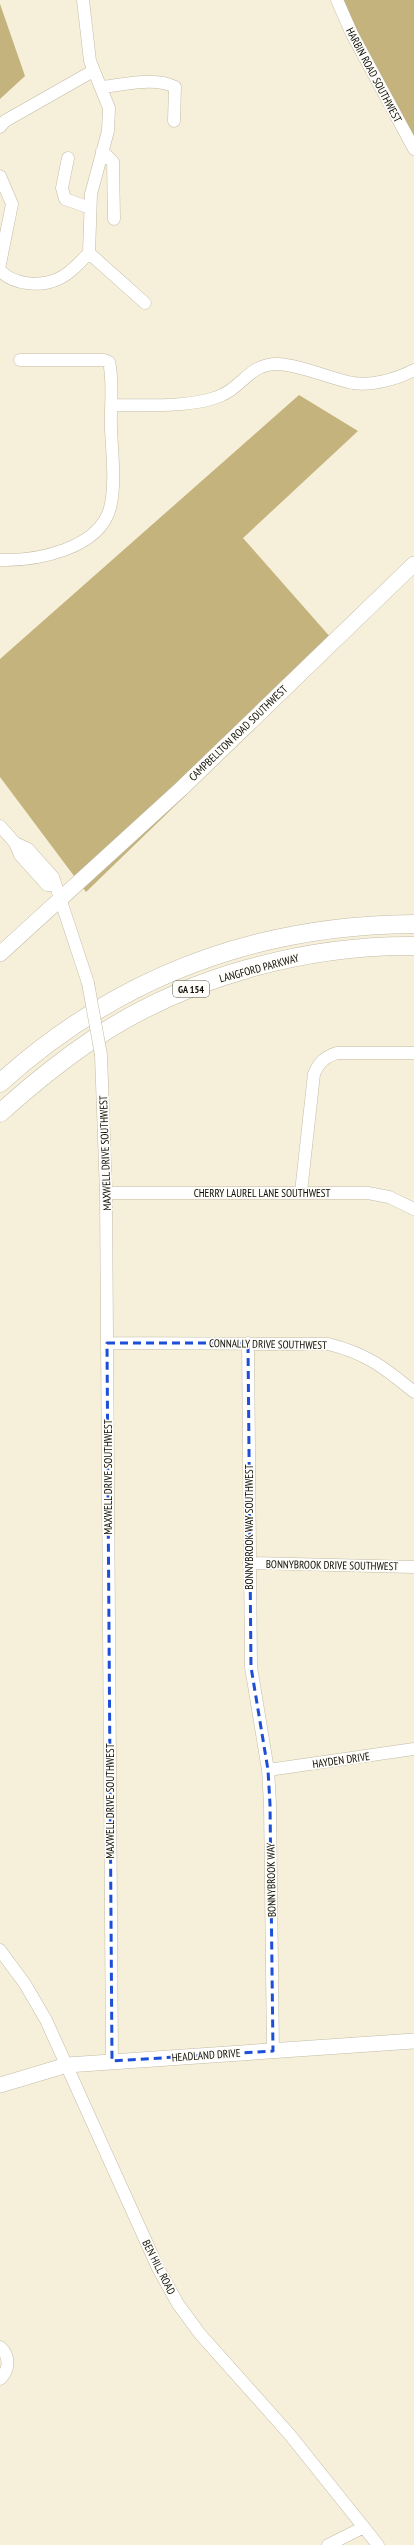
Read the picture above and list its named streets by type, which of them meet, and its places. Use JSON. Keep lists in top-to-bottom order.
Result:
{
  "streets": {
    "highway": ["LANGFORD PARKWAY", "GA 154"],
    "main road": ["CAMPBELLTON ROAD SOUTHWEST", "HEADLAND DRIVE"],
    "street": [
      "HARBIN ROAD SOUTHWEST",
      "MAXWELL DRIVE SOUTHWEST",
      "CHERRY LAUREL LANE SOUTHWEST",
      "CONNALLY DRIVE SOUTHWEST",
      "BONNYBROOK WAY SOUTHWEST",
      "BONNYBROOK DRIVE SOUTHWEST",
      "HAYDEN DRIVE",
      "BONNYBROOK WAY",
      "BEN HILL ROAD"
    ]
  },
  "crossings": [
    ["CAMPBELLTON ROAD SOUTHWEST", "MAXWELL DRIVE SOUTHWEST"],
    ["MAXWELL DRIVE SOUTHWEST", "CHERRY LAUREL LANE SOUTHWEST"],
    ["MAXWELL DRIVE SOUTHWEST", "CONNALLY DRIVE SOUTHWEST"],
    ["MAXWELL DRIVE SOUTHWEST", "HEADLAND DRIVE"],
    ["CONNALLY DRIVE SOUTHWEST", "BONNYBROOK WAY SOUTHWEST"],
    ["BONNYBROOK WAY SOUTHWEST", "BONNYBROOK DRIVE SOUTHWEST"],
    ["BONNYBROOK WAY SOUTHWEST", "BONNYBROOK WAY"],
    ["HAYDEN DRIVE", "BONNYBROOK WAY"],
    ["BONNYBROOK WAY", "HEADLAND DRIVE"],
    ["HEADLAND DRIVE", "BEN HILL ROAD"]
  ]
}
